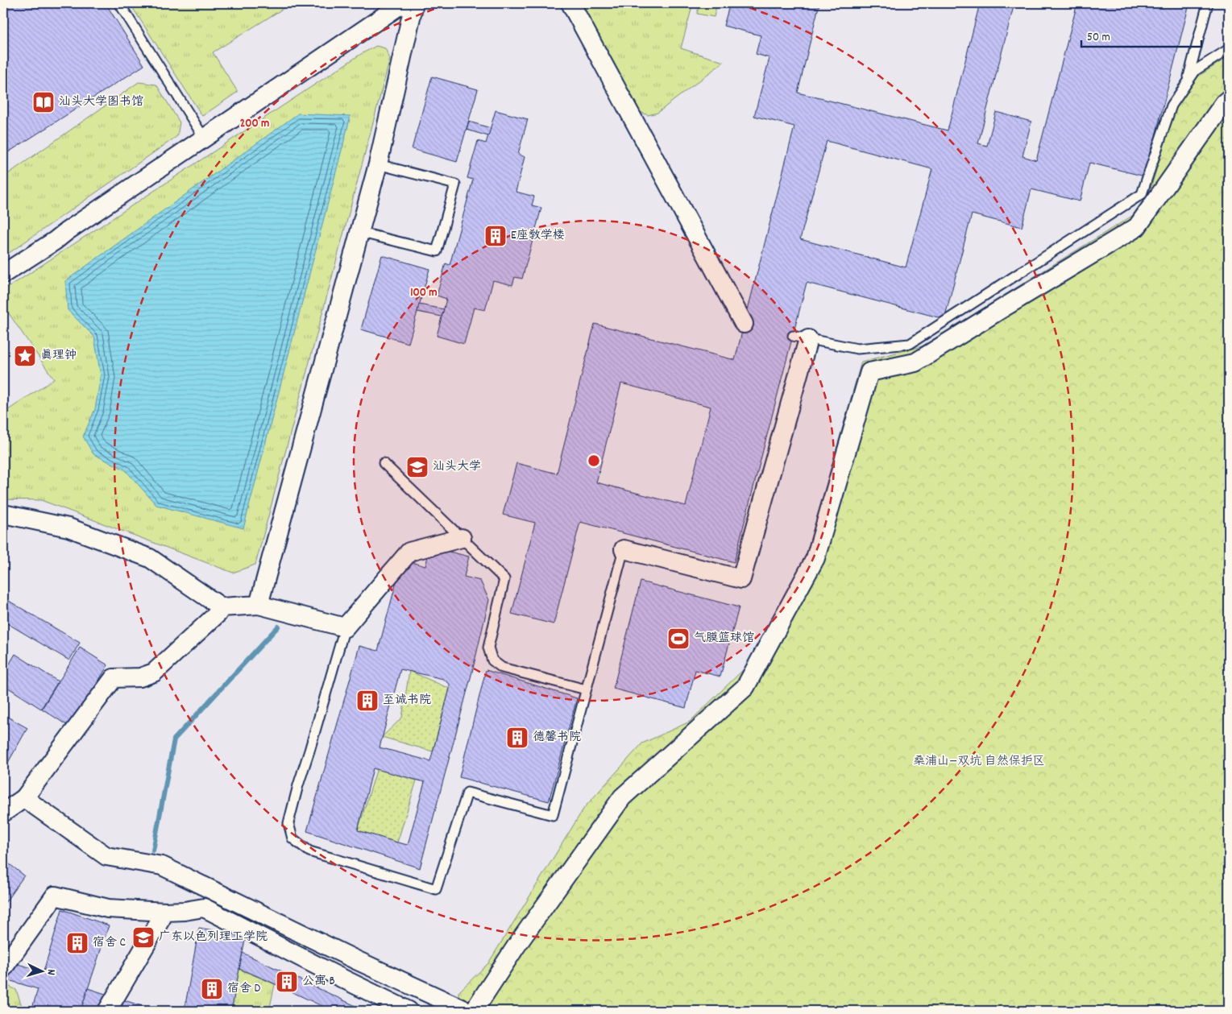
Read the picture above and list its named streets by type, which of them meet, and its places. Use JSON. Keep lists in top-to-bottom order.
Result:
{
  "parks": ["桑浦山—双坑 自然保护区"],
  "places": {
    "library": ["汕头大学图书馆"],
    "building": [
      "E座教学楼",
      "至诚书院",
      "德馨书院",
      "宿舍 C",
      "公寓 B",
      "宿舍 D"
    ],
    "place": ["真理钟"],
    "school or university": ["汕头大学", "广东以色列理工学院"],
    "sports": ["气膜篮球馆"]
  },
  "scale_bar": "50 m",
  "north": "right",
  "rings": ["200 m", "100 m"]
}
